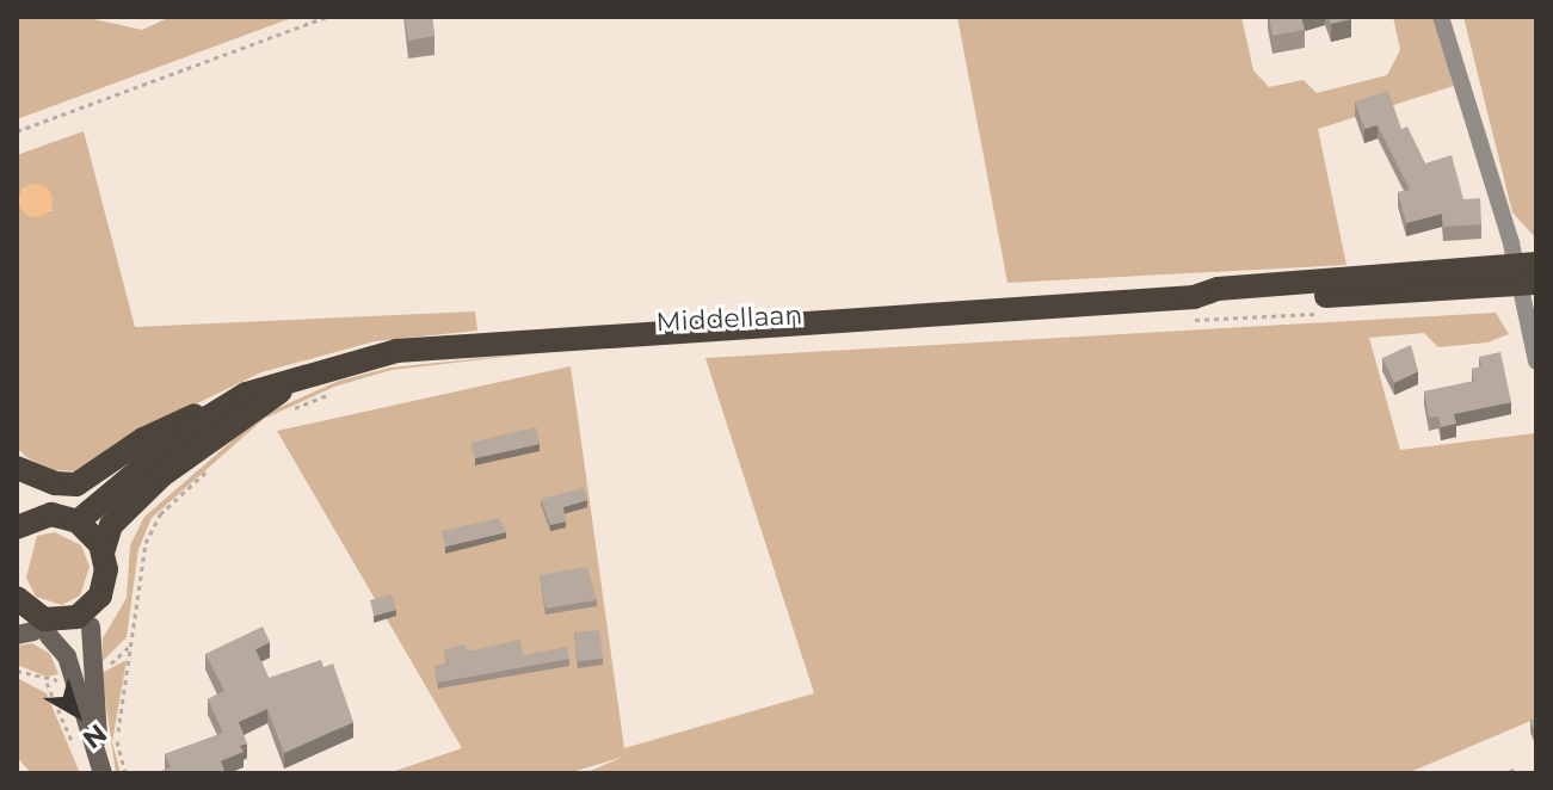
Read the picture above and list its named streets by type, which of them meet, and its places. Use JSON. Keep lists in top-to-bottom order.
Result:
{
  "streets": {
    "main road": ["Middellaan"]
  },
  "north": "bottom right"
}
